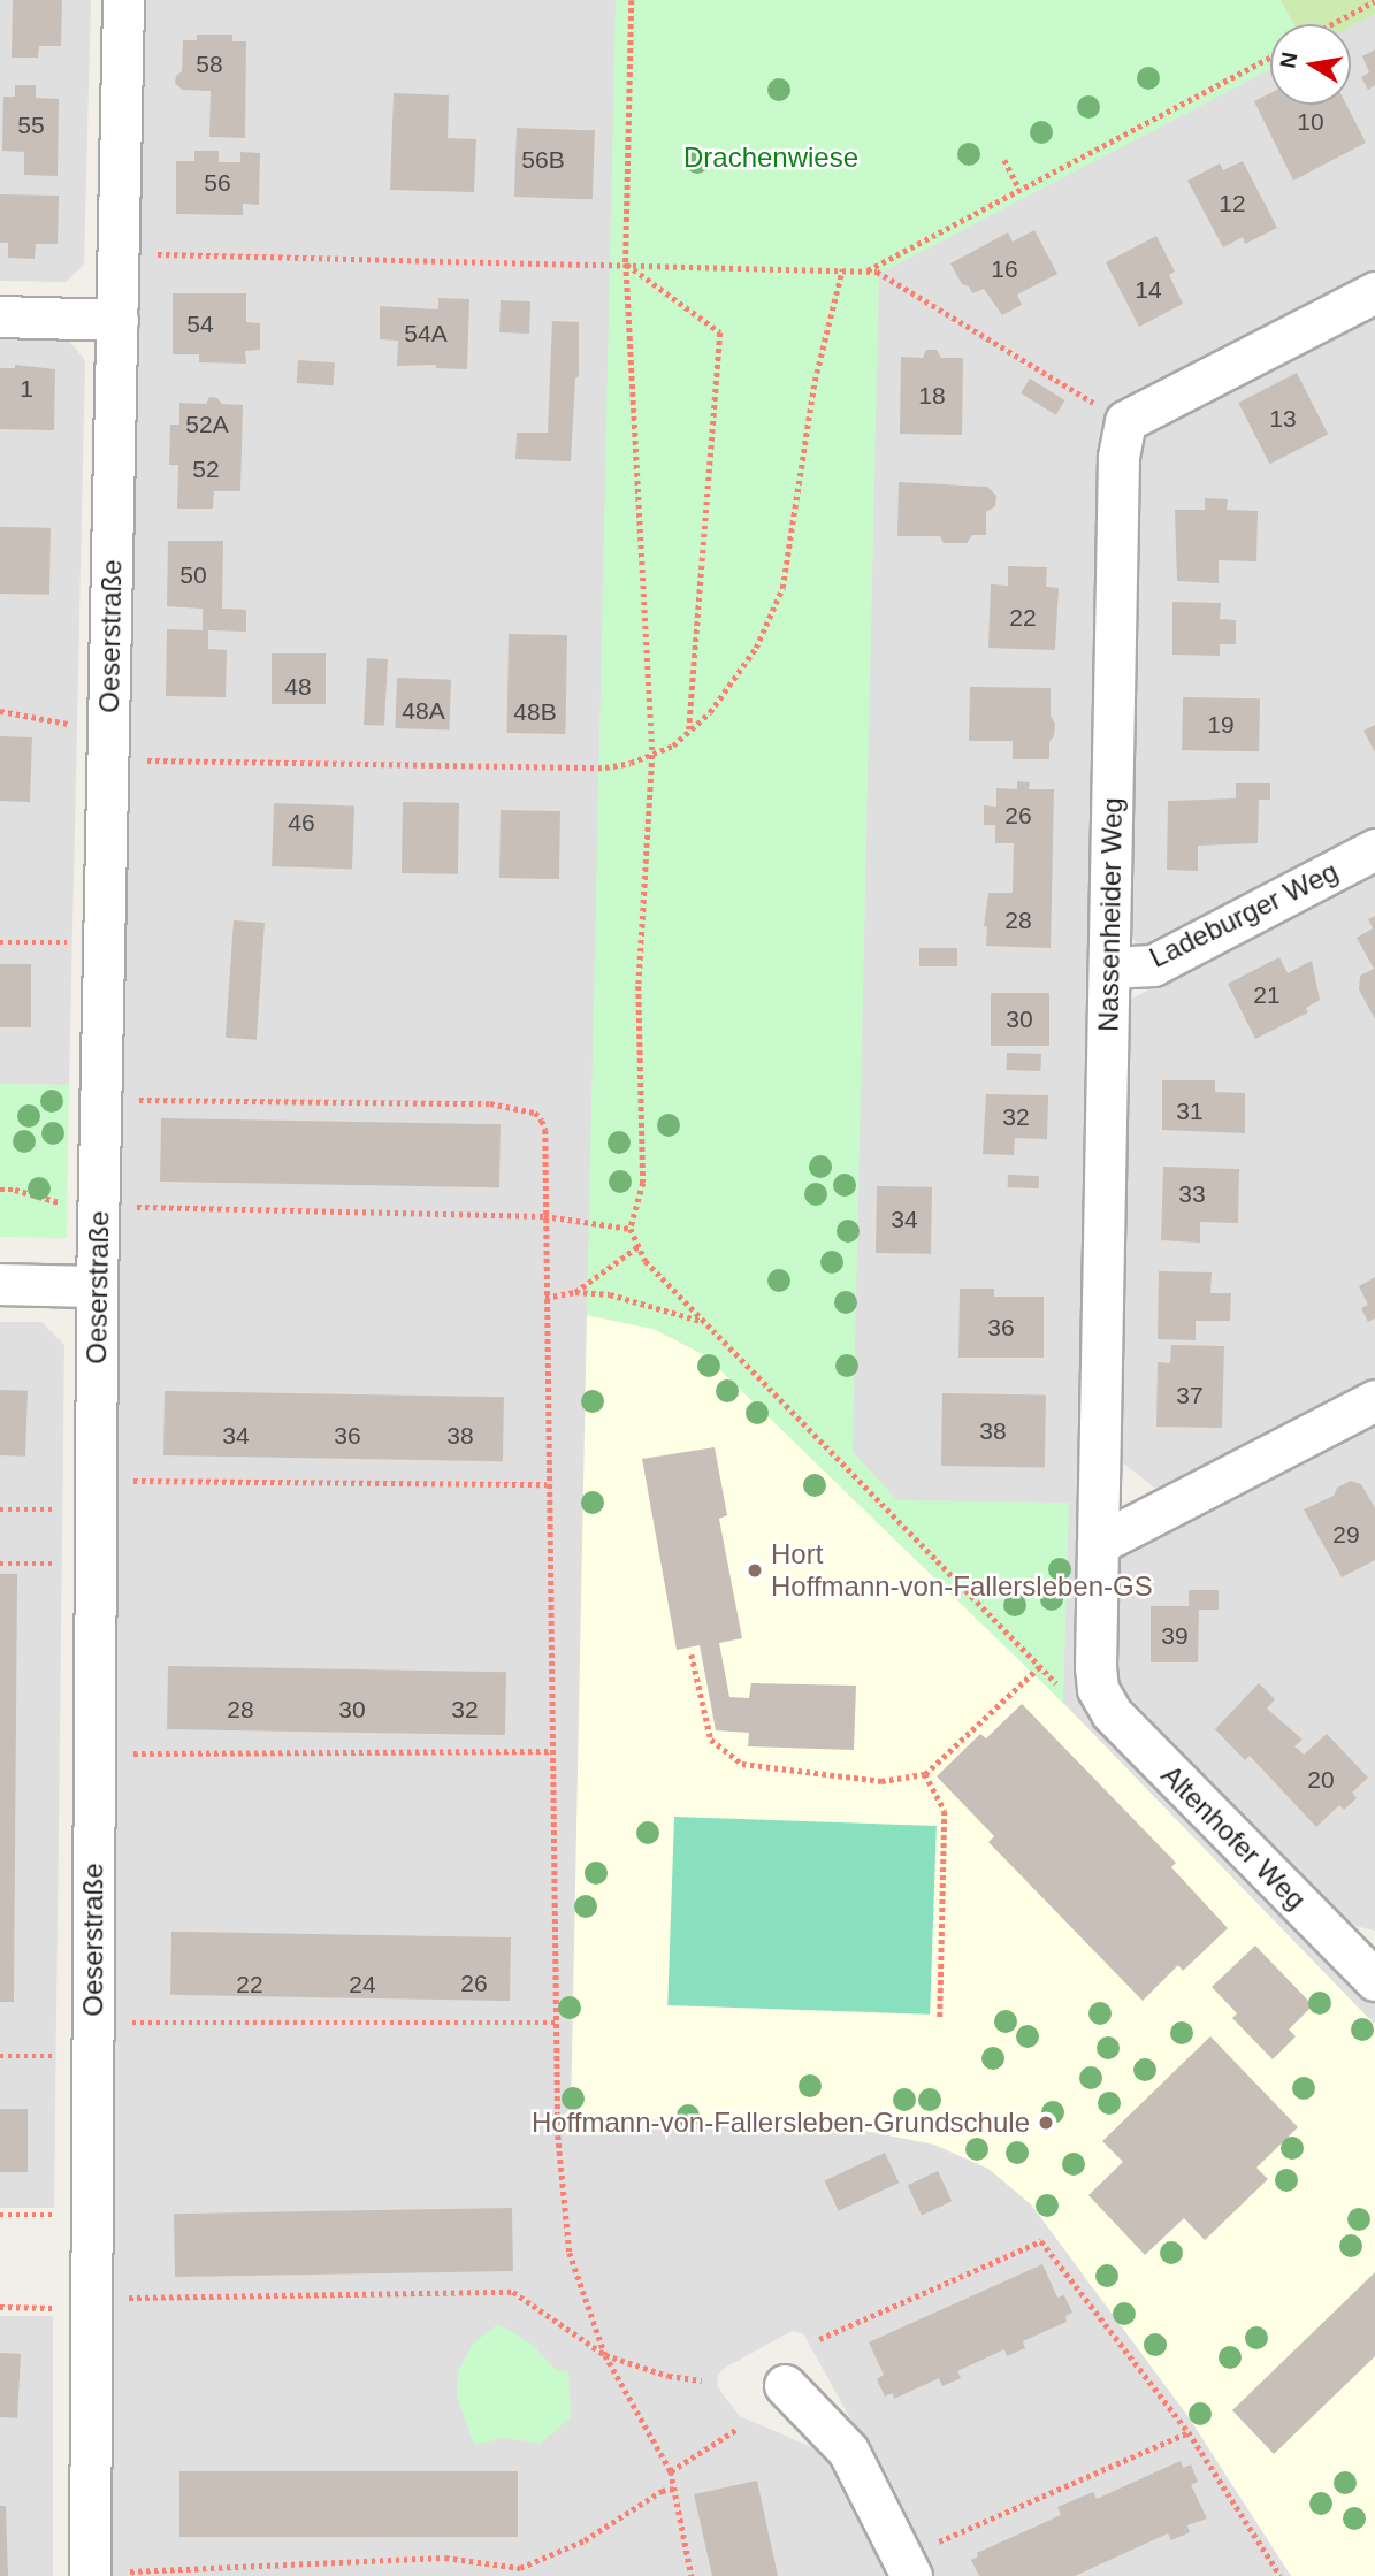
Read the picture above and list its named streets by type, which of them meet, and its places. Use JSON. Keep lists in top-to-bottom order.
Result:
{
  "streets": {
    "street": [
      "Oeserstraße",
      "Nassenheider Weg",
      "Ladeburger Weg",
      "Altenhofer Weg"
    ]
  },
  "crossings": [
    ["Nassenheider Weg", "Ladeburger Weg"],
    ["Nassenheider Weg", "Altenhofer Weg"]
  ],
  "parks": ["Drachenwiese"],
  "places": ["Hort Hoffmann-von-Fallersleben-GS", "Hoffmann-von-Fallersleben-Grundschule"],
  "house_numbers": [
    "58",
    "10",
    "55",
    "56B",
    "56",
    "12",
    "16",
    "14",
    "54",
    "54A",
    "1",
    "18",
    "13",
    "52A",
    "52",
    "50",
    "22",
    "48",
    "48A",
    "48B",
    "19",
    "26",
    "46",
    "28",
    "21",
    "30",
    "31",
    "32",
    "33",
    "34",
    "36",
    "37",
    "38",
    "34",
    "36",
    "38",
    "29",
    "39",
    "28",
    "30",
    "32",
    "20",
    "26",
    "22",
    "24"
  ],
  "north": "left"
}
